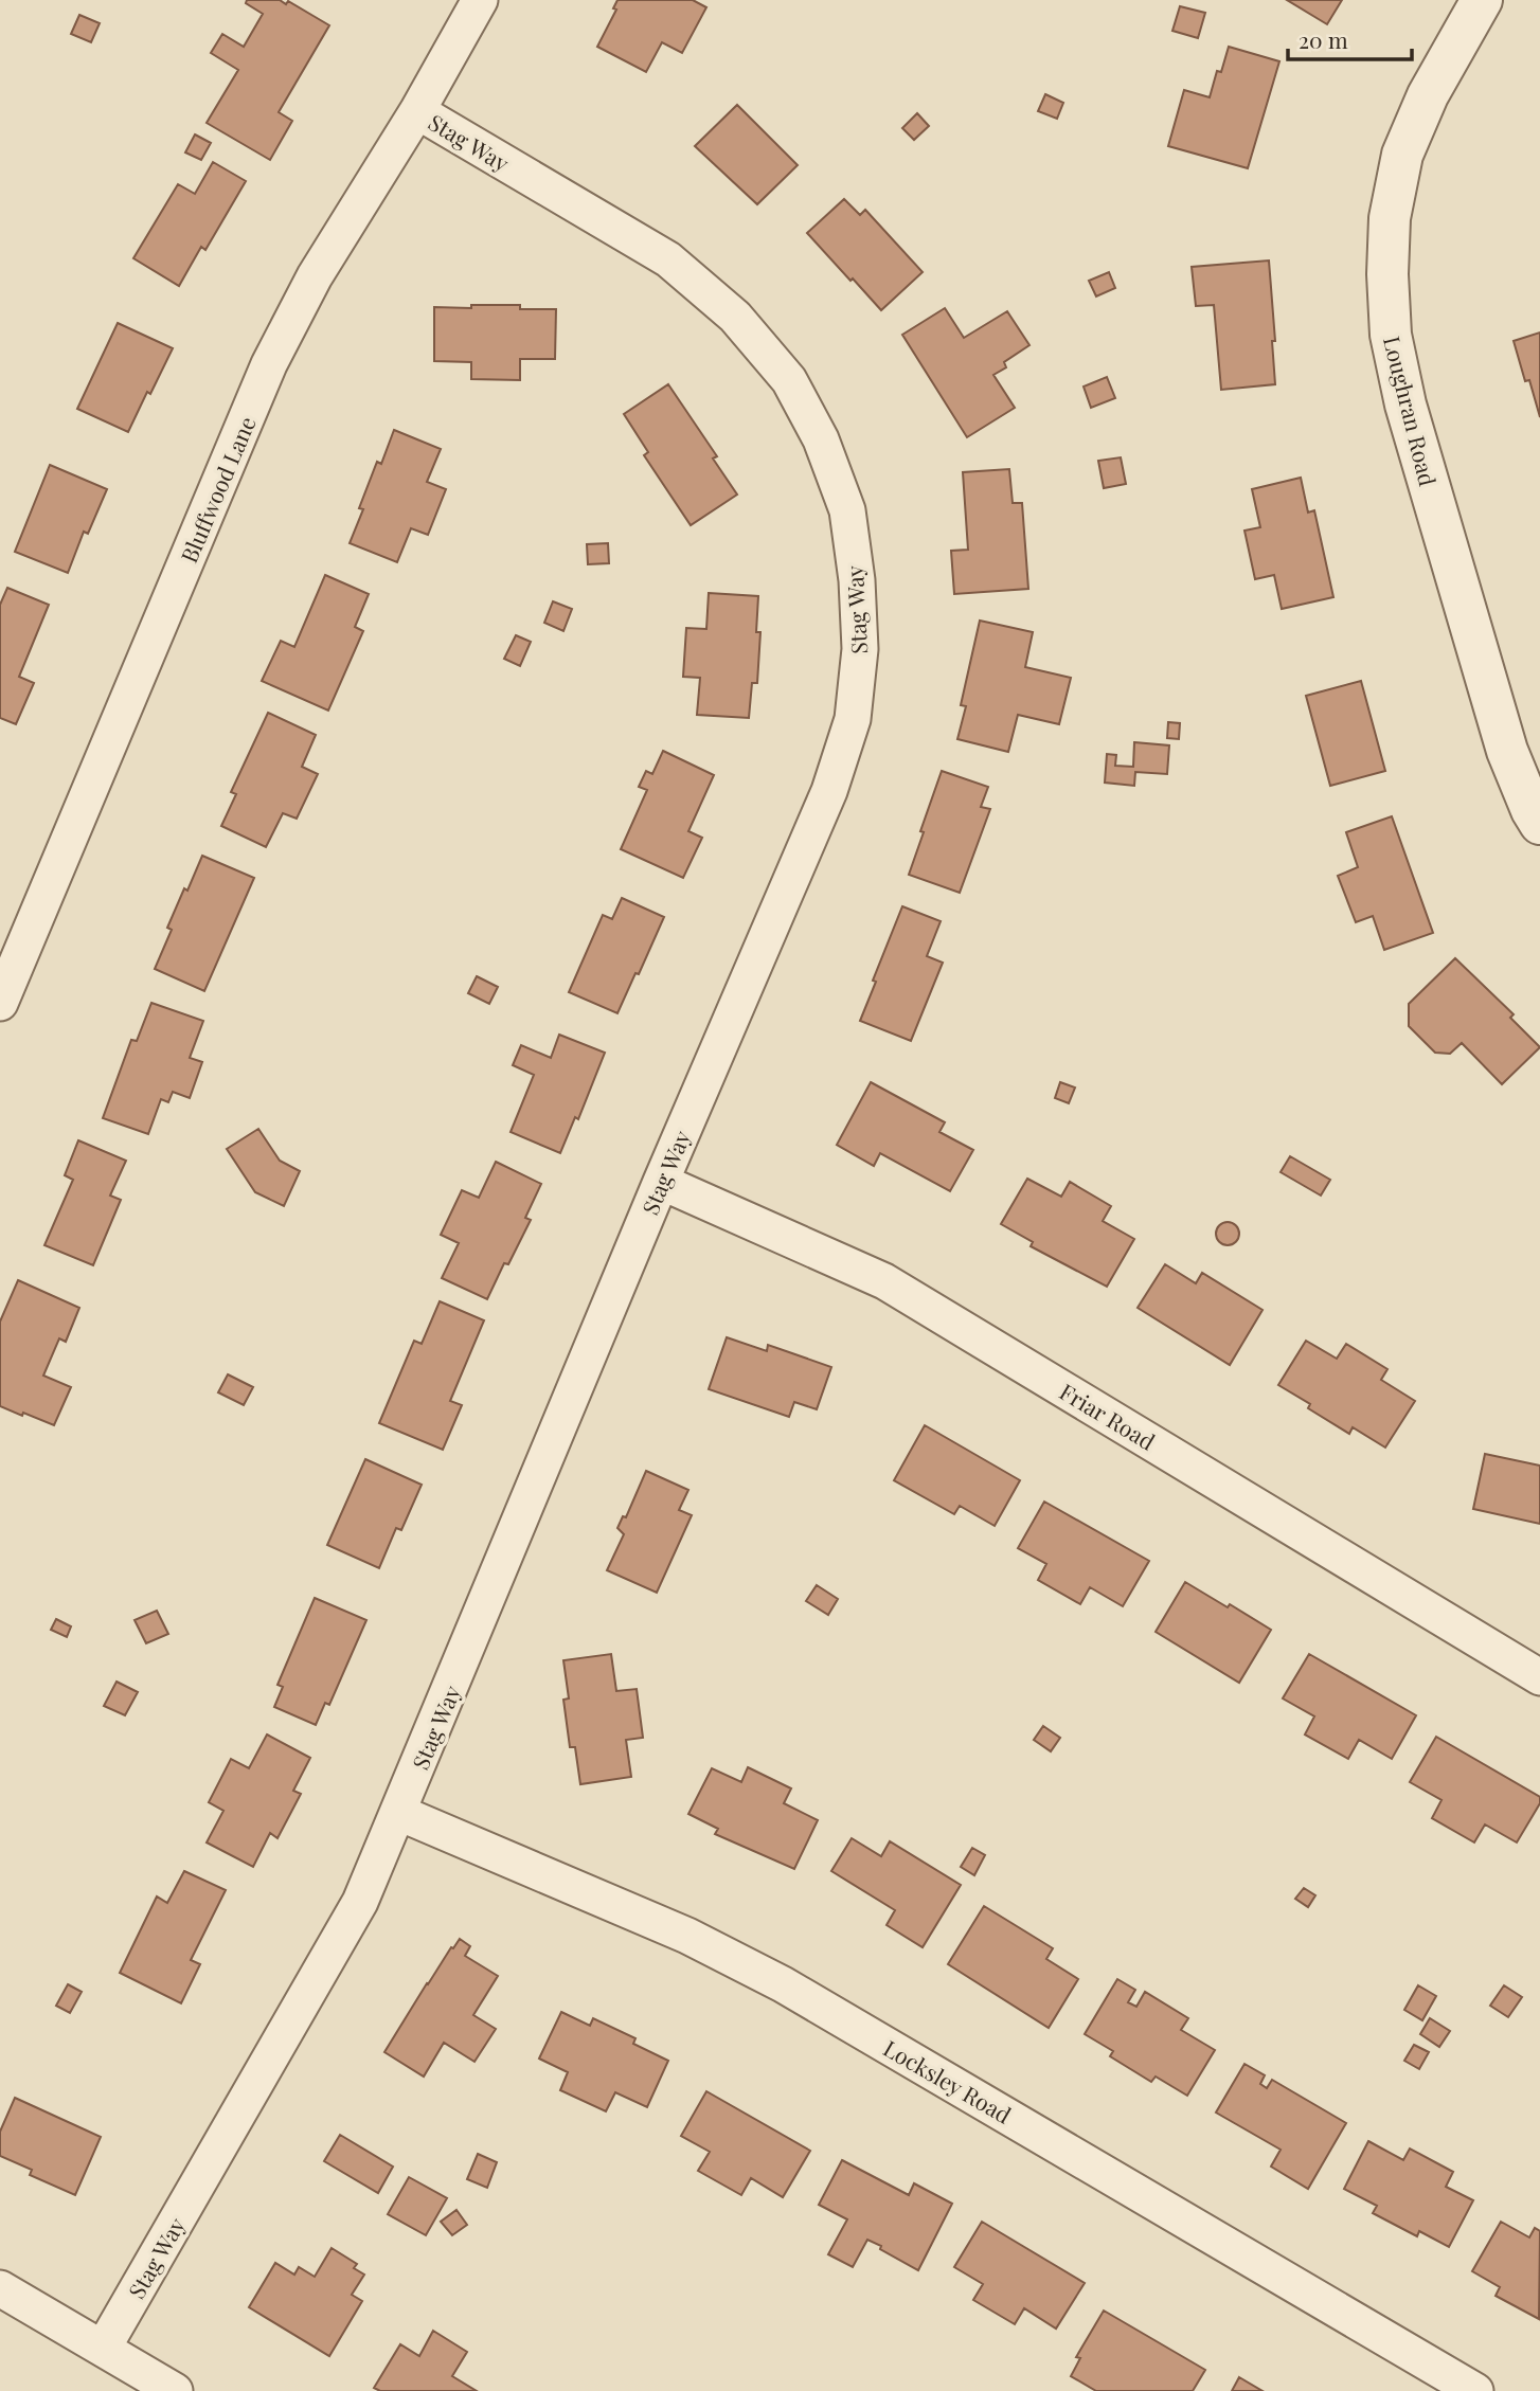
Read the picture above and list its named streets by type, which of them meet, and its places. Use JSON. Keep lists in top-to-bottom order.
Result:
{
  "streets": {
    "street": [
      "Stag Way",
      "Loughran Road",
      "Bluffwood Lane",
      "Friar Road",
      "Locksley Road"
    ]
  },
  "crossings": [
    ["Stag Way", "Bluffwood Lane"],
    ["Stag Way", "Friar Road"],
    ["Stag Way", "Locksley Road"]
  ],
  "scale_bar": "20 m"
}
